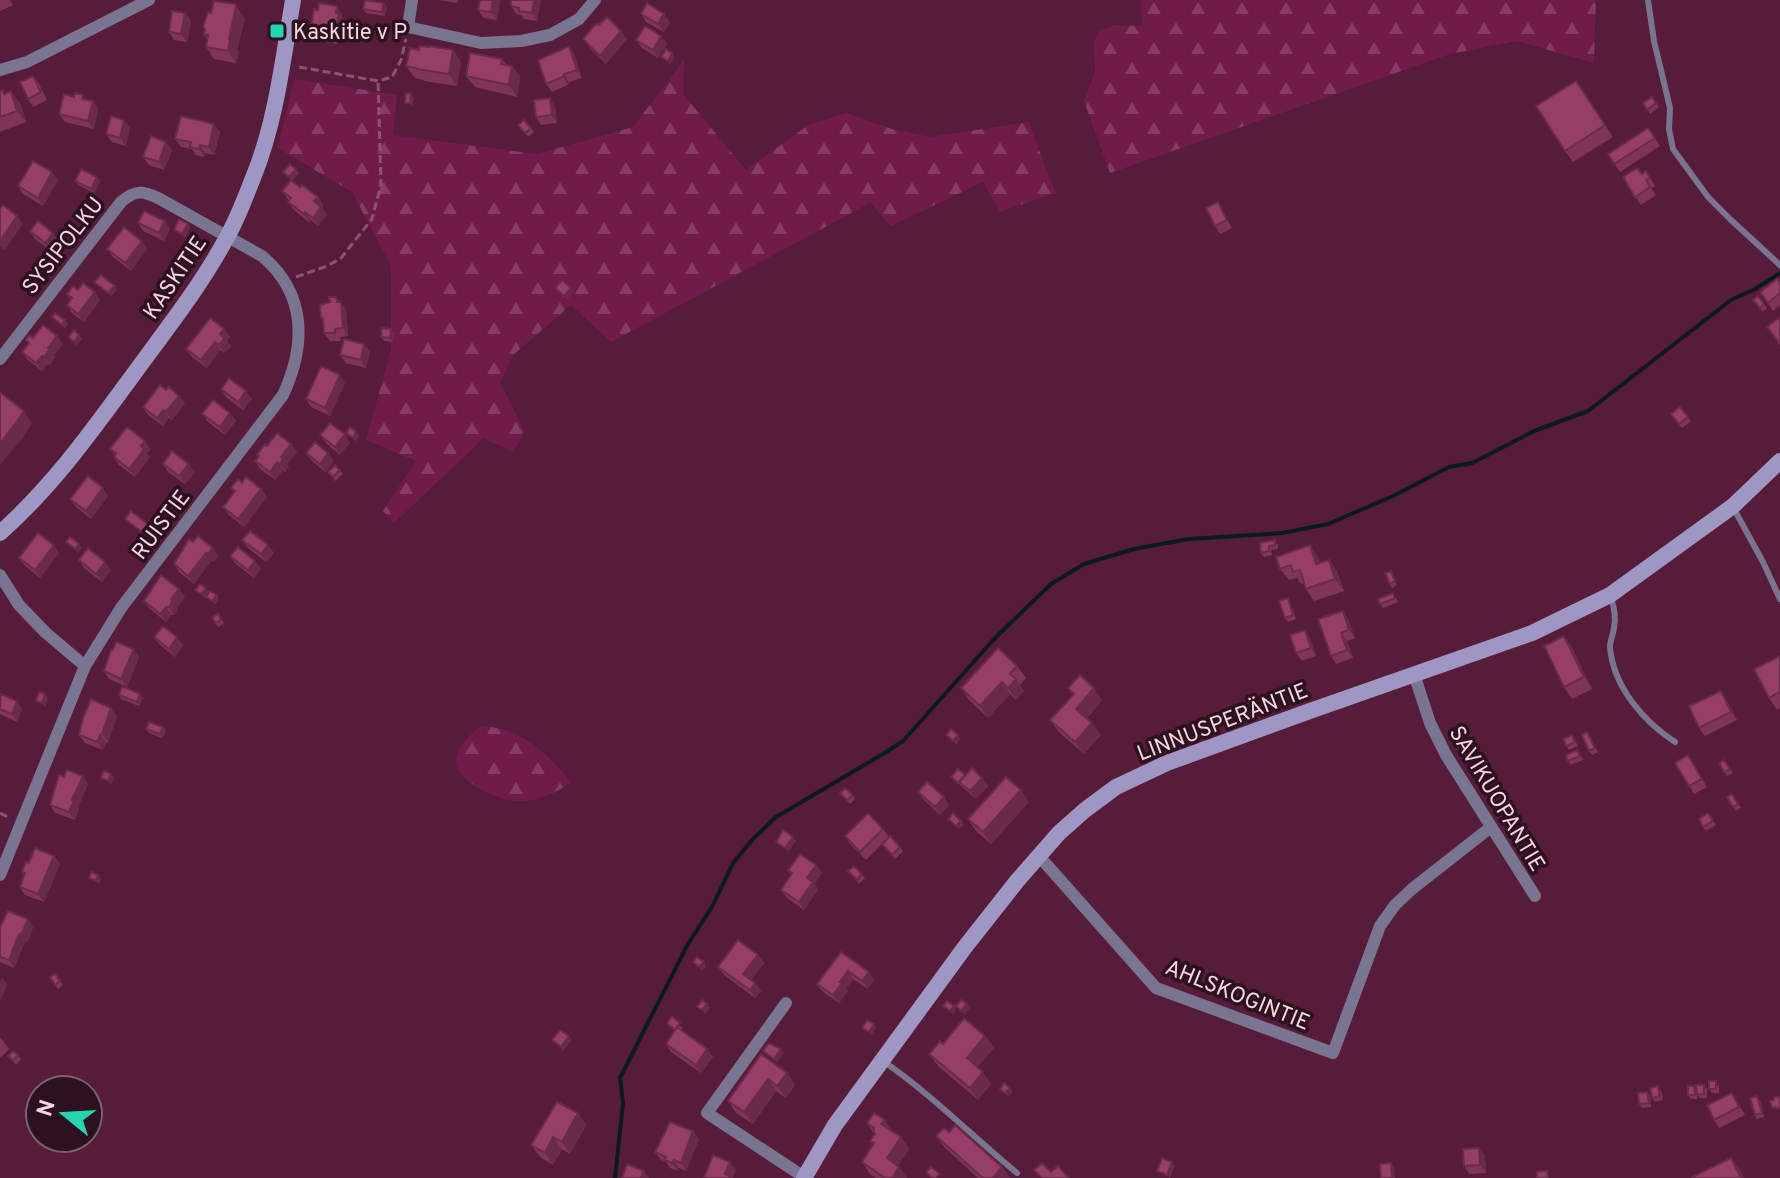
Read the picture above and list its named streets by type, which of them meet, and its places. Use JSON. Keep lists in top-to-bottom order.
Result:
{
  "streets": {
    "street": [
      "SYSIPOLKU",
      "KASKITIE",
      "RUISTIE",
      "LINNUSPERÄNTIE",
      "SAVIKUOPANTIE",
      "AHLSKOGINTIE"
    ]
  },
  "crossings": [
    ["SYSIPOLKU", "KASKITIE"],
    ["SYSIPOLKU", "RUISTIE"],
    ["KASKITIE", "RUISTIE"],
    ["LINNUSPERÄNTIE", "SAVIKUOPANTIE"],
    ["LINNUSPERÄNTIE", "AHLSKOGINTIE"],
    ["SAVIKUOPANTIE", "AHLSKOGINTIE"]
  ],
  "places": {
    "transit": ["Kaskitie v P"]
  },
  "north": "left"
}
